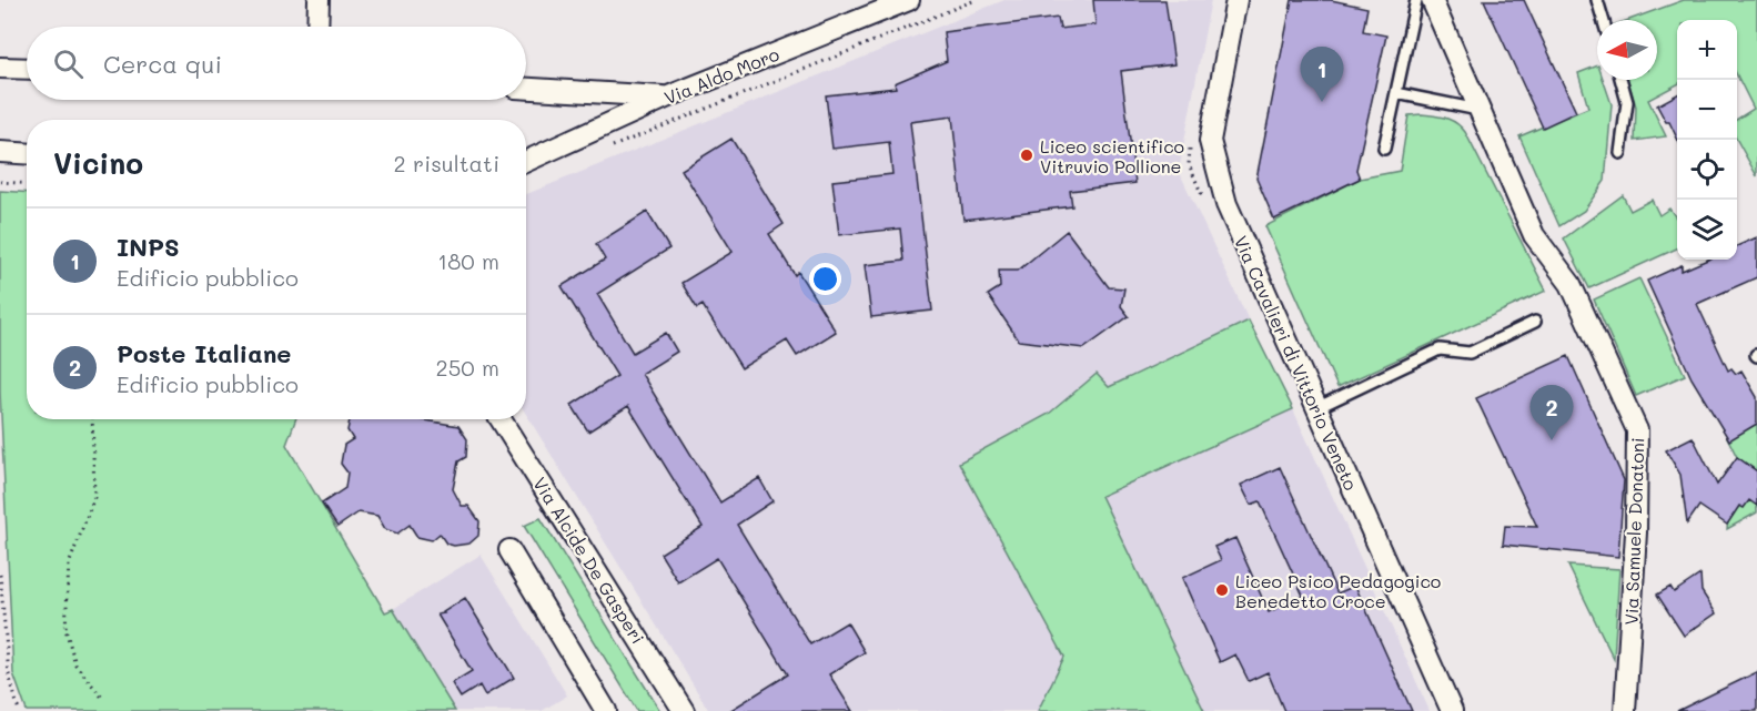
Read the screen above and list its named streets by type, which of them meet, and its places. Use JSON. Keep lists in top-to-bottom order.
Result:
{
  "streets": {
    "street": [
      "Via Aldo Moro",
      "Via Cavalieri di Vittorio Veneto",
      "Via Samuele Donatoni",
      "Via Alcide De Gasperi"
    ]
  },
  "places": ["Liceo scientifico Vitruvio Pollione", "Liceo Psico Pedagogico Benedetto Croce"],
  "north": "left",
  "page": {
    "map_buttons": ["+", "−"],
    "search": "Cerca qui",
    "pins": ["1", "2"],
    "heading": ["Vicino", "2 risultati"],
    "list": [
      {
        "mark": "1",
        "name": "INPS",
        "note": "Edificio pubblico",
        "value": "180 m"
      },
      {
        "mark": "2",
        "name": "Poste Italiane",
        "note": "Edificio pubblico",
        "value": "250 m"
      }
    ]
  }
}
